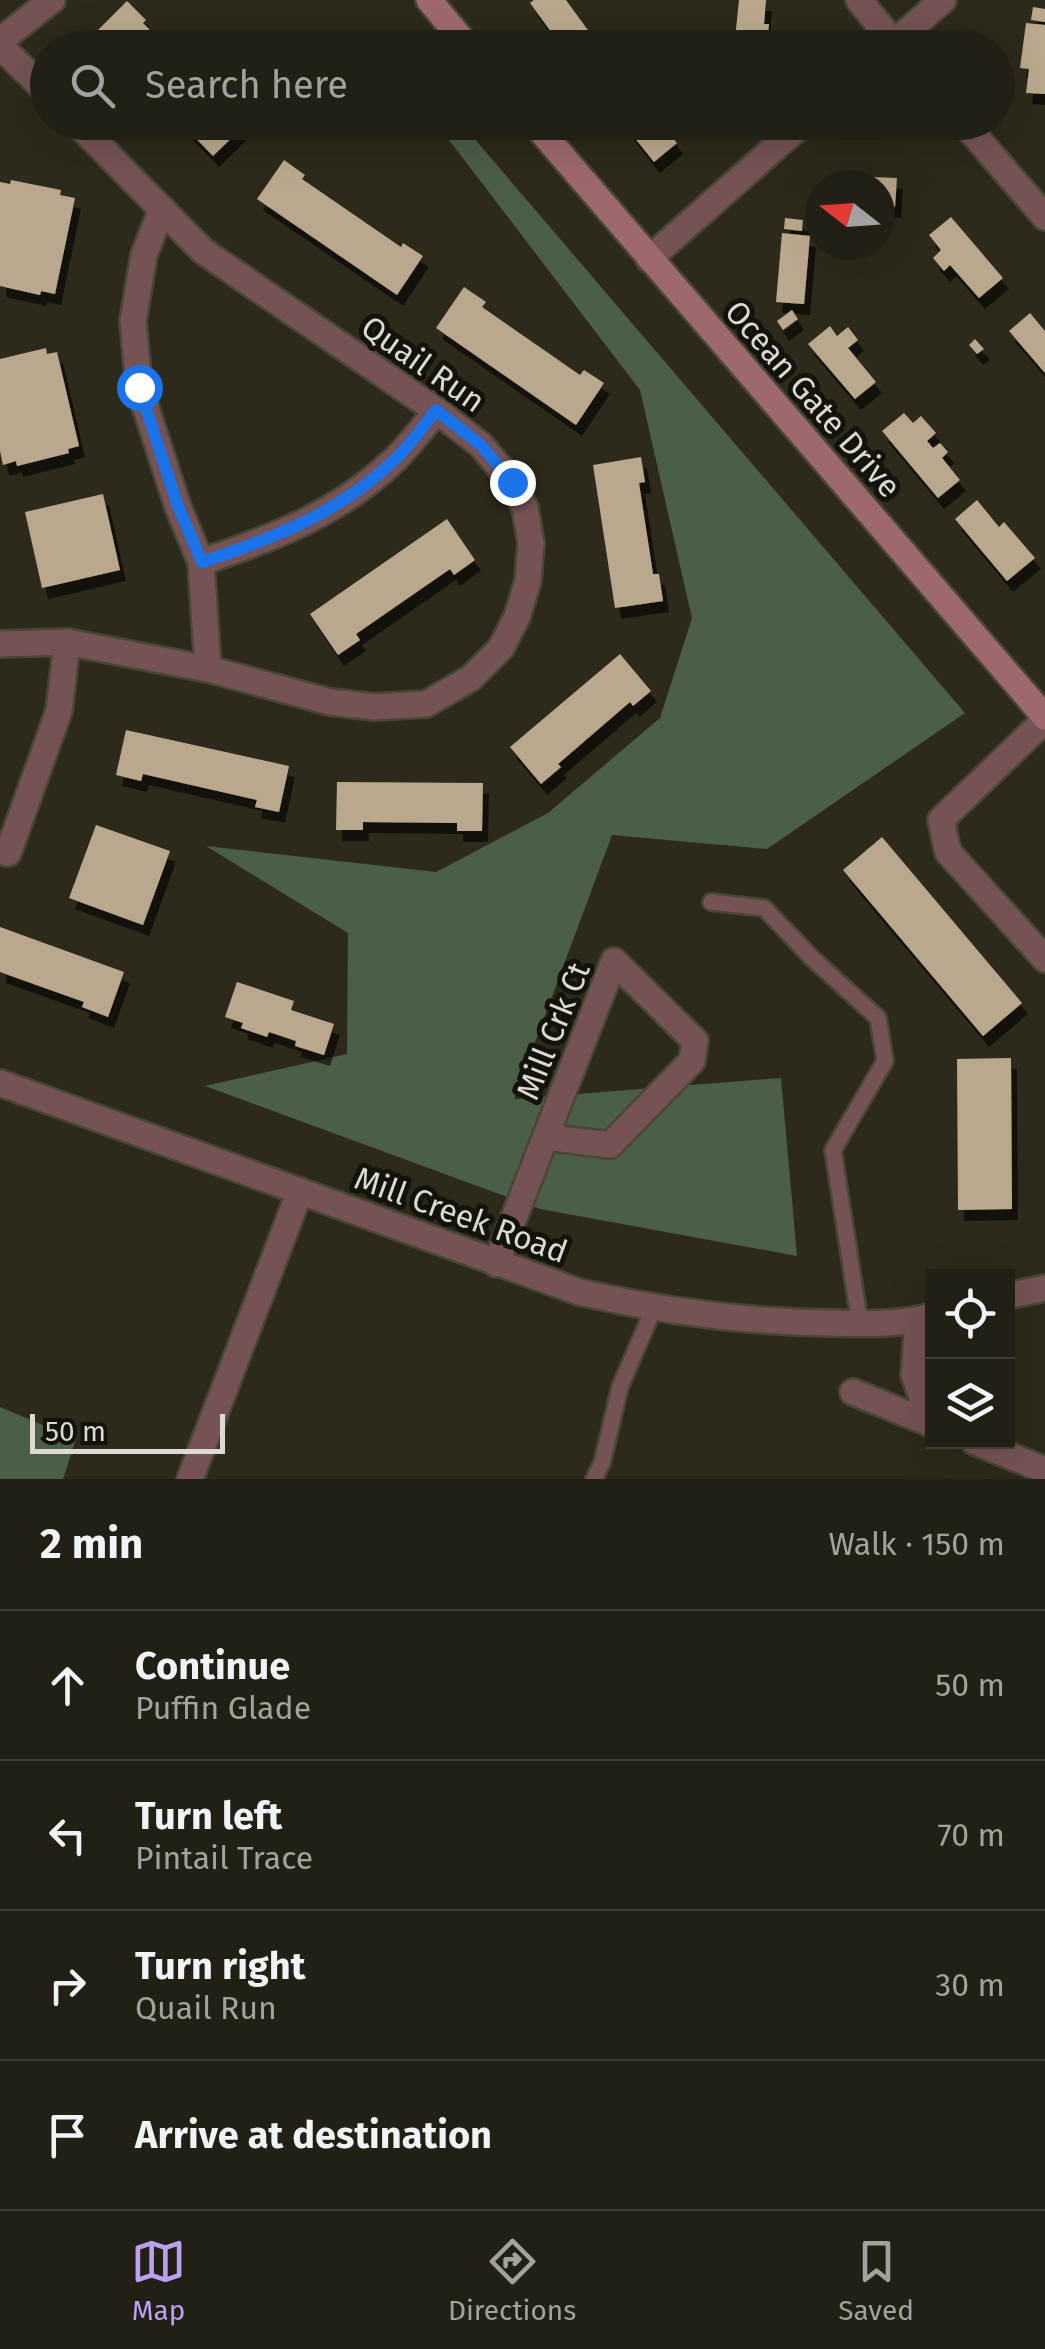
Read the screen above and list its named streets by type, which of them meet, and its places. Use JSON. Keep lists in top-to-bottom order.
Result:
{
  "streets": {
    "main road": ["Ocean Gate Drive"],
    "street": ["Quail Run", "Mill Crk Ct", "Mill Creek Road"]
  },
  "crossings": [
    ["Mill Crk Ct", "Mill Creek Road"]
  ],
  "scale_bar": "50 m",
  "north": "left",
  "page": {
    "search": "Search here",
    "scale": "50 m",
    "heading": ["2 min", "Walk · 150 m"],
    "list": [
      ["Continue", "Puffin Glade", "50 m"],
      ["Turn left", "Pintail Trace", "70 m"],
      ["Turn right", "Quail Run", "30 m"],
      "Arrive at destination"
    ],
    "nav": ["Map", "Directions", "Saved"]
  }
}
